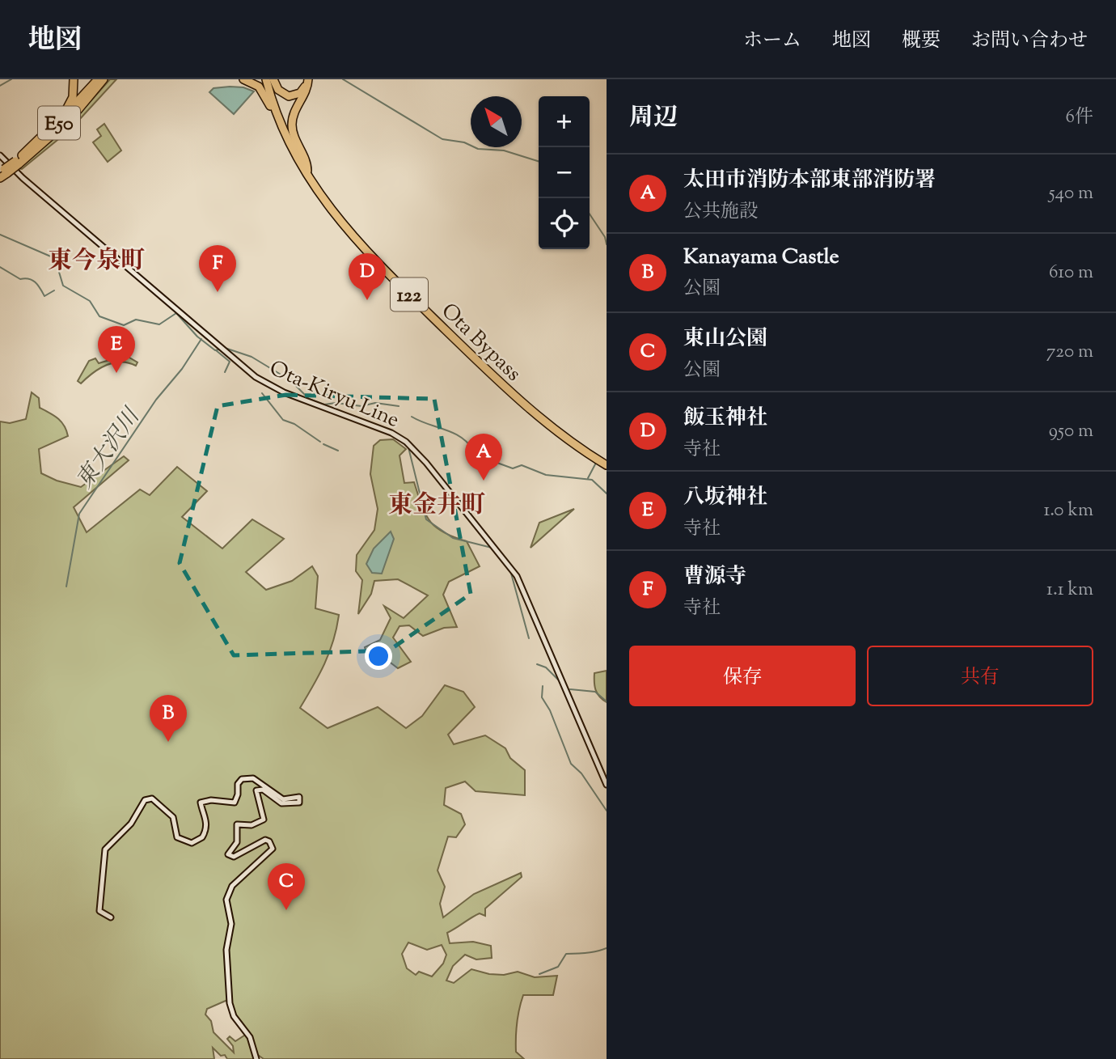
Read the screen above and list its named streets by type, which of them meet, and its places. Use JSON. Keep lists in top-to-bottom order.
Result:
{
  "streets": {
    "highway": ["E50", "122", "Ota Bypass"],
    "main road": ["Ota-Kiryu Line"]
  },
  "districts": ["東今泉町", "東金井町"],
  "water": ["東大沢川"],
  "north": "top left",
  "page": {
    "header": "地図",
    "nav": [
      "ホーム",
      "地図",
      "概要",
      "お問い合わせ"
    ],
    "heading": ["周辺", "6件"],
    "map_buttons": ["+", "−"],
    "list": [
      {
        "mark": "A",
        "name": "太田市消防本部東部消防署",
        "note": "公共施設",
        "value": "540 m"
      },
      {
        "mark": "B",
        "name": "Kanayama Castle",
        "note": "公園",
        "value": "610 m"
      },
      {
        "mark": "C",
        "name": "東山公園",
        "note": "公園",
        "value": "720 m"
      },
      {
        "mark": "D",
        "name": "飯玉神社",
        "note": "寺社",
        "value": "950 m"
      },
      {
        "mark": "E",
        "name": "八坂神社",
        "note": "寺社",
        "value": "1.0 km"
      },
      {
        "mark": "F",
        "name": "曹源寺",
        "note": "寺社",
        "value": "1.1 km"
      }
    ],
    "pins": [
      "F",
      "D",
      "E",
      "A",
      "B",
      "C"
    ],
    "buttons": ["保存", "共有"]
  }
}
